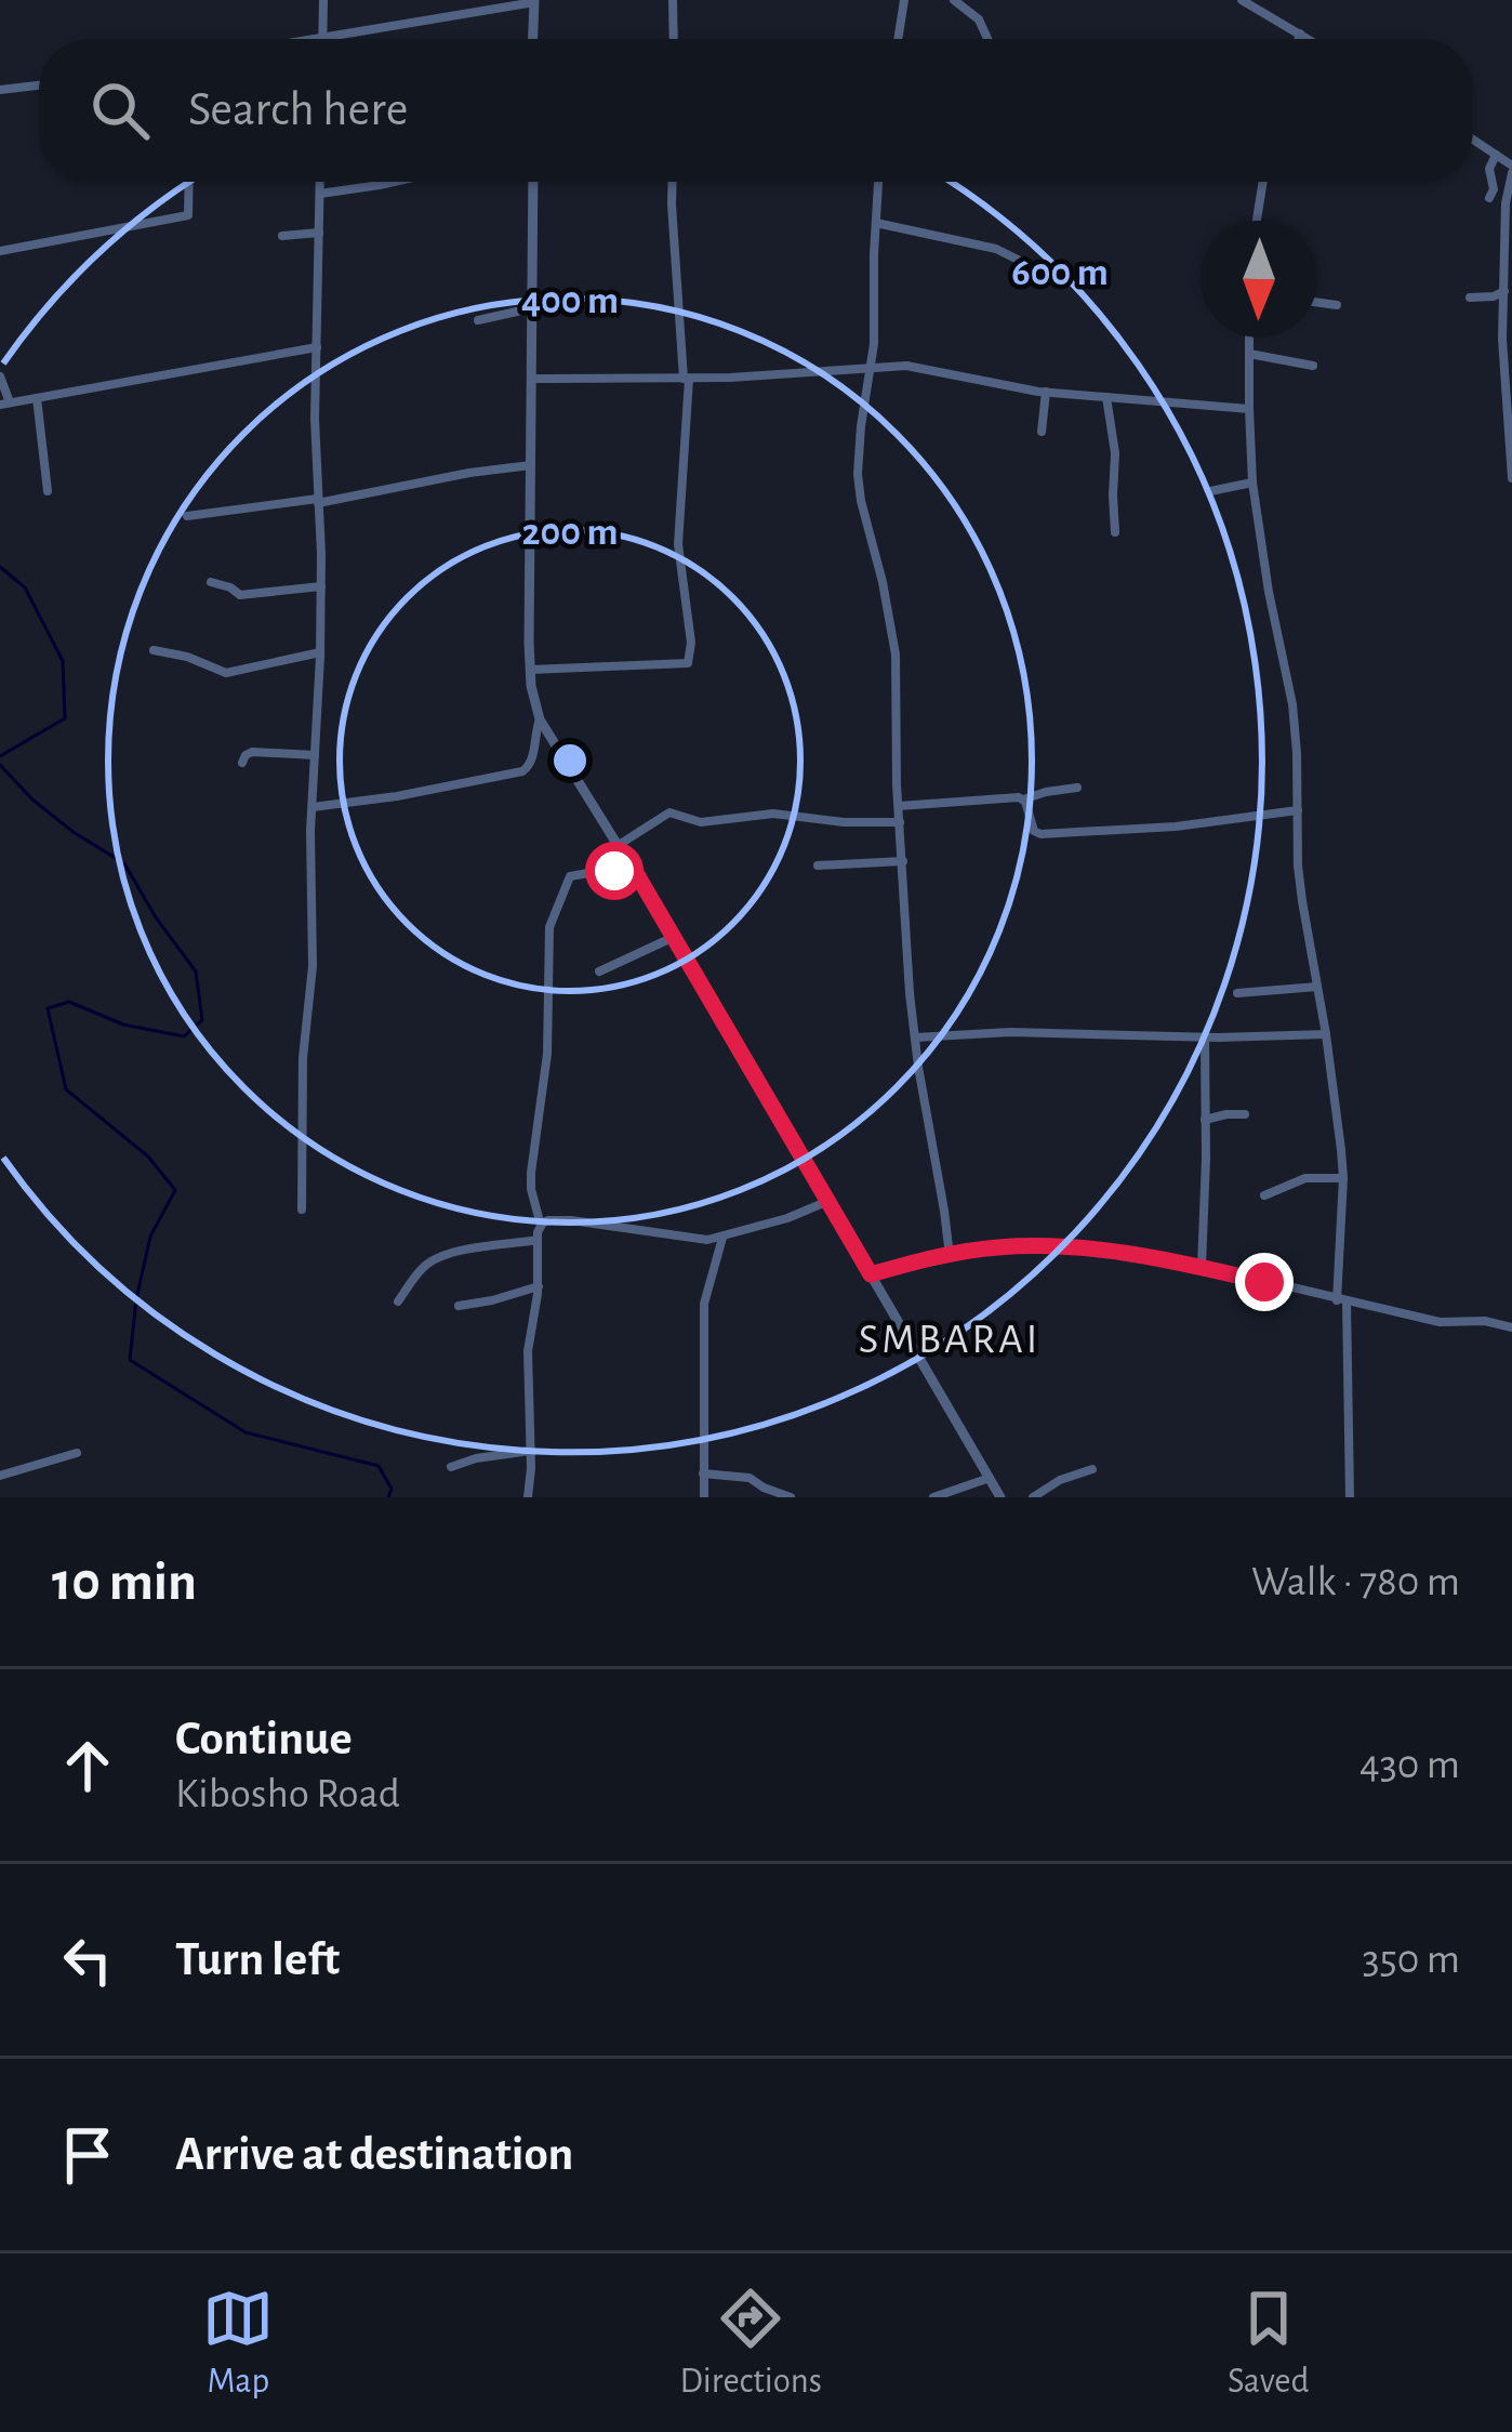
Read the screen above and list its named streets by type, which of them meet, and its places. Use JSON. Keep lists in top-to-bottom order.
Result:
{
  "districts": ["SMBARAI"],
  "north": "bottom",
  "page": {
    "search": "Search here",
    "heading": ["10 min", "Walk · 780 m"],
    "list": [
      ["Continue", "Kibosho Road", "430 m"],
      ["Turn left", "350 m"],
      "Arrive at destination"
    ],
    "nav": ["Map", "Directions", "Saved"]
  },
  "rings": ["600 m", "400 m", "200 m"]
}
